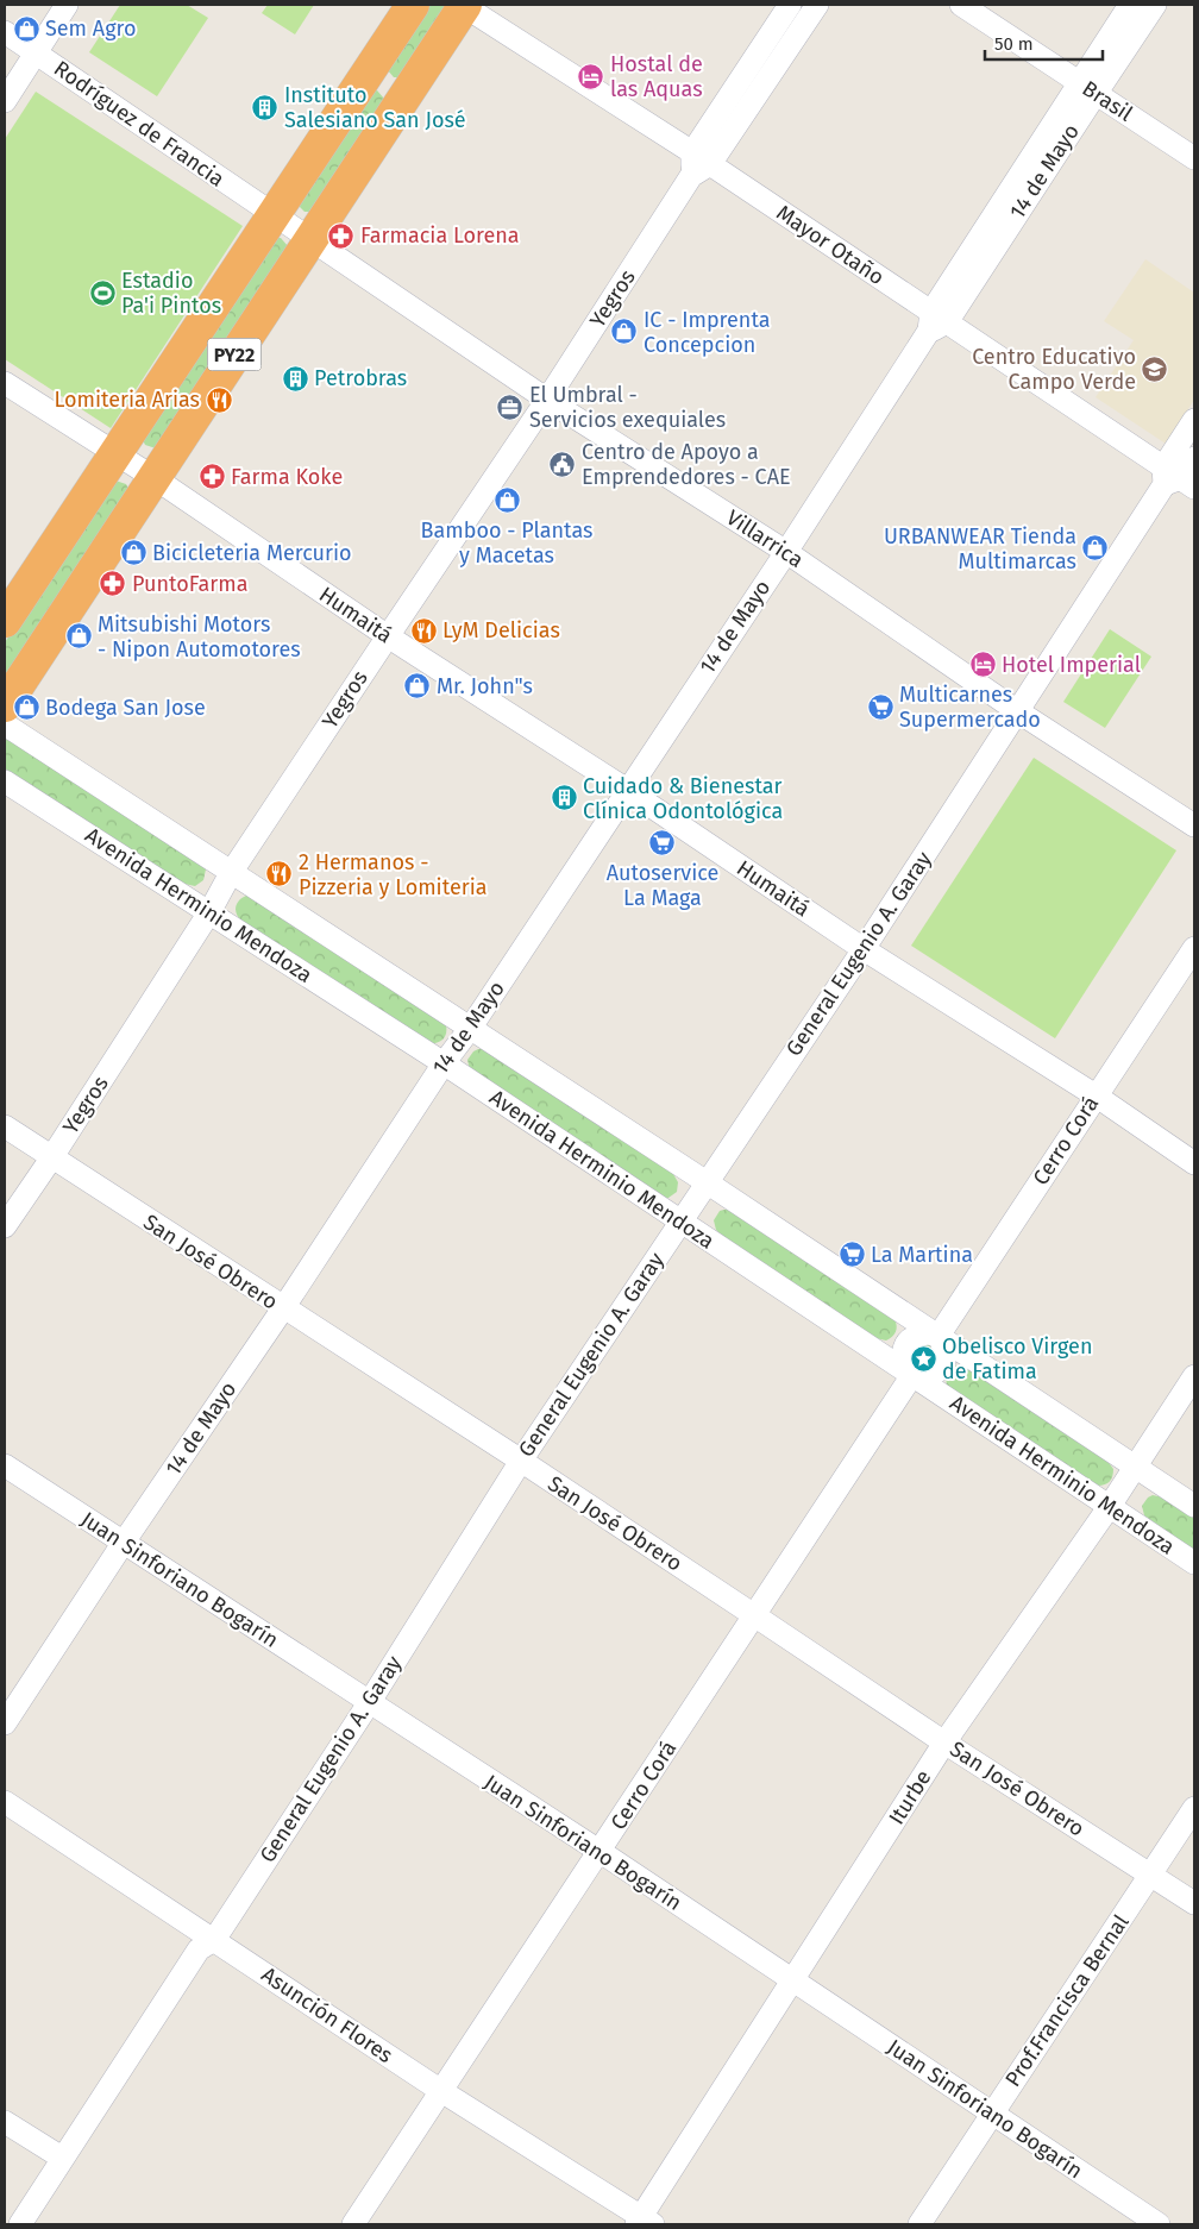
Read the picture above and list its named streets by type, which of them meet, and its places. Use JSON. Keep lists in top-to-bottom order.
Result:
{
  "streets": {
    "highway": ["PY22"],
    "street": [
      "Brasil",
      "Rodríguez de Francia",
      "14 de Mayo",
      "Mayor Otaño",
      "Yegros",
      "Villarrica",
      "Humaitá",
      "Avenida Herminio Mendoza",
      "General Eugenio A. Garay",
      "Cerro Corá",
      "San José Obrero",
      "Juan Sinforiano Bogarín",
      "Iturbe",
      "Prof.Francisca Bernal",
      "Asunción Flores"
    ]
  },
  "crossings": [
    ["Brasil", "14 de Mayo"],
    ["Rodríguez de Francia", "PY22"],
    ["Rodríguez de Francia", "Villarrica"],
    ["14 de Mayo", "Mayor Otaño"],
    ["14 de Mayo", "Villarrica"],
    ["14 de Mayo", "Humaitá"],
    ["14 de Mayo", "Avenida Herminio Mendoza"],
    ["14 de Mayo", "San José Obrero"],
    ["14 de Mayo", "Juan Sinforiano Bogarín"],
    ["Mayor Otaño", "Yegros"],
    ["Mayor Otaño", "PY22"],
    ["Mayor Otaño", "General Eugenio A. Garay"],
    ["Yegros", "Villarrica"],
    ["Yegros", "Humaitá"],
    ["Yegros", "Avenida Herminio Mendoza"],
    ["Yegros", "San José Obrero"],
    ["PY22", "Villarrica"],
    ["PY22", "Humaitá"],
    ["Villarrica", "General Eugenio A. Garay"],
    ["Humaitá", "General Eugenio A. Garay"],
    ["Humaitá", "Cerro Corá"],
    ["Avenida Herminio Mendoza", "General Eugenio A. Garay"],
    ["Avenida Herminio Mendoza", "Cerro Corá"],
    ["Avenida Herminio Mendoza", "Iturbe"],
    ["General Eugenio A. Garay", "San José Obrero"],
    ["General Eugenio A. Garay", "Juan Sinforiano Bogarín"],
    ["General Eugenio A. Garay", "Asunción Flores"],
    ["Cerro Corá", "San José Obrero"],
    ["Cerro Corá", "Juan Sinforiano Bogarín"],
    ["Cerro Corá", "Asunción Flores"],
    ["San José Obrero", "Iturbe"],
    ["San José Obrero", "Prof.Francisca Bernal"],
    ["Juan Sinforiano Bogarín", "Iturbe"],
    ["Juan Sinforiano Bogarín", "Prof.Francisca Bernal"],
    ["Iturbe", "Asunción Flores"]
  ],
  "places": {
    "shop": [
      "Sem Agro",
      "IC - Imprenta Concepcion",
      "Bamboo - Plantas y Macetas",
      "URBANWEAR Tienda Multimarcas",
      "Bicicleteria Mercurio",
      "Mitsubishi Motors - Nipon Automotores",
      "Mr. John\"s",
      "Bodega San Jose"
    ],
    "hotel": ["Hostal de las Aquas", "Hotel Imperial"],
    "building": ["Instituto Salesiano San José", "Petrobras", "Cuidado & Bienestar Clínica Odontológica"],
    "pharmacy": ["Farmacia Lorena", "Farma Koke", "PuntoFarma"],
    "sports": ["Estadio Pa'i Pintos"],
    "school or university": ["Centro Educativo Campo Verde"],
    "restaurant": ["Lomiteria Arias", "LyM Delicias", "2 Hermanos - Pizzeria y Lomiteria"],
    "office": ["El Umbral - Servicios exequiales"],
    "public building": ["Centro de Apoyo a Emprendedores - CAE"],
    "supermarket": ["Multicarnes Supermercado", "Autoservice La Maga", "La Martina"],
    "place": ["Obelisco Virgen de Fatima"]
  },
  "scale_bar": "50 m"
}
